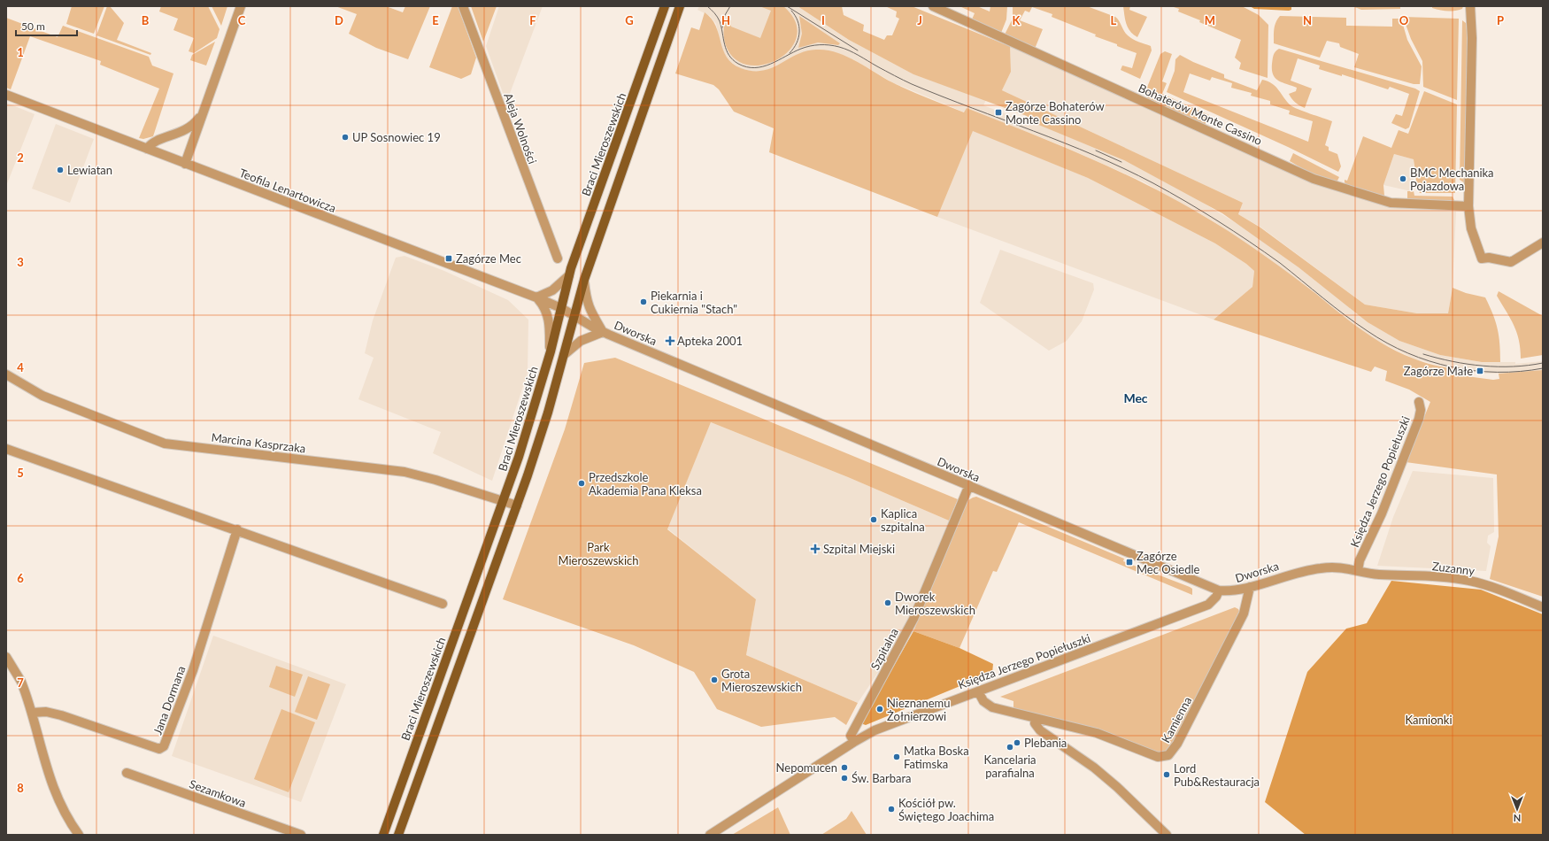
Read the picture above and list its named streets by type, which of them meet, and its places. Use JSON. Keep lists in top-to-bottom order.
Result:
{
  "streets": {
    "main road": ["Braci Mieroszewskich"],
    "street": [
      "Bohaterów Monte Cassino",
      "Aleja Wolności",
      "Teofila Lenartowicza",
      "Dworska",
      "Marcina Kasprzaka",
      "Księdza Jerzego Popiełuszki",
      "Zuzanny",
      "Szpitalna",
      "Jana Dormana",
      "Kamienna",
      "Sezamkowa"
    ]
  },
  "crossings": [
    ["Braci Mieroszewskich", "Teofila Lenartowicza"],
    ["Braci Mieroszewskich", "Dworska"],
    ["Braci Mieroszewskich", "Marcina Kasprzaka"],
    ["Teofila Lenartowicza", "Dworska"],
    ["Dworska", "Księdza Jerzego Popiełuszki"],
    ["Dworska", "Zuzanny"],
    ["Dworska", "Szpitalna"],
    ["Dworska", "Kamienna"],
    ["Księdza Jerzego Popiełuszki", "Zuzanny"],
    ["Księdza Jerzego Popiełuszki", "Szpitalna"],
    ["Księdza Jerzego Popiełuszki", "Kamienna"]
  ],
  "districts": ["Mec"],
  "parks": ["Park Mieroszewskich", "Kamionki"],
  "places": {
    "transit": [
      "Zagórze Bohaterów Monte Cassino",
      "Zagórze Mec",
      "Zagórze Małe",
      "Zagórze Mec Osiedle"
    ],
    "other": [
      "UP Sosnowiec 19",
      "Lewiatan",
      "BMC Mechanika Pojazdowa",
      "Piekarnia i Cukiernia \"Stach\"",
      "Przedszkole Akademia Pana Kleksa",
      "Kaplica szpitalna",
      "Dworek Mieroszewskich",
      "Grota Mieroszewskich",
      "Nieznanemu Żołnierzowi",
      "Plebania",
      "Kancelaria parafialna",
      "Matka Boska Fatimska",
      "Nepomucen",
      "Lord Pub&Restauracja",
      "Św. Barbara",
      "Kościół pw. Świętego Joachima"
    ],
    "health": ["Apteka 2001", "Szpital Miejski"]
  },
  "scale_bar": "50 m",
  "north": "bottom",
  "grid": {
    "columns": [
      "B",
      "C",
      "D",
      "E",
      "F",
      "G",
      "H",
      "I",
      "J",
      "K",
      "L",
      "M",
      "N",
      "O",
      "P"
    ],
    "rows": [
      "1",
      "2",
      "3",
      "4",
      "5",
      "6",
      "7",
      "8"
    ]
  }
}
